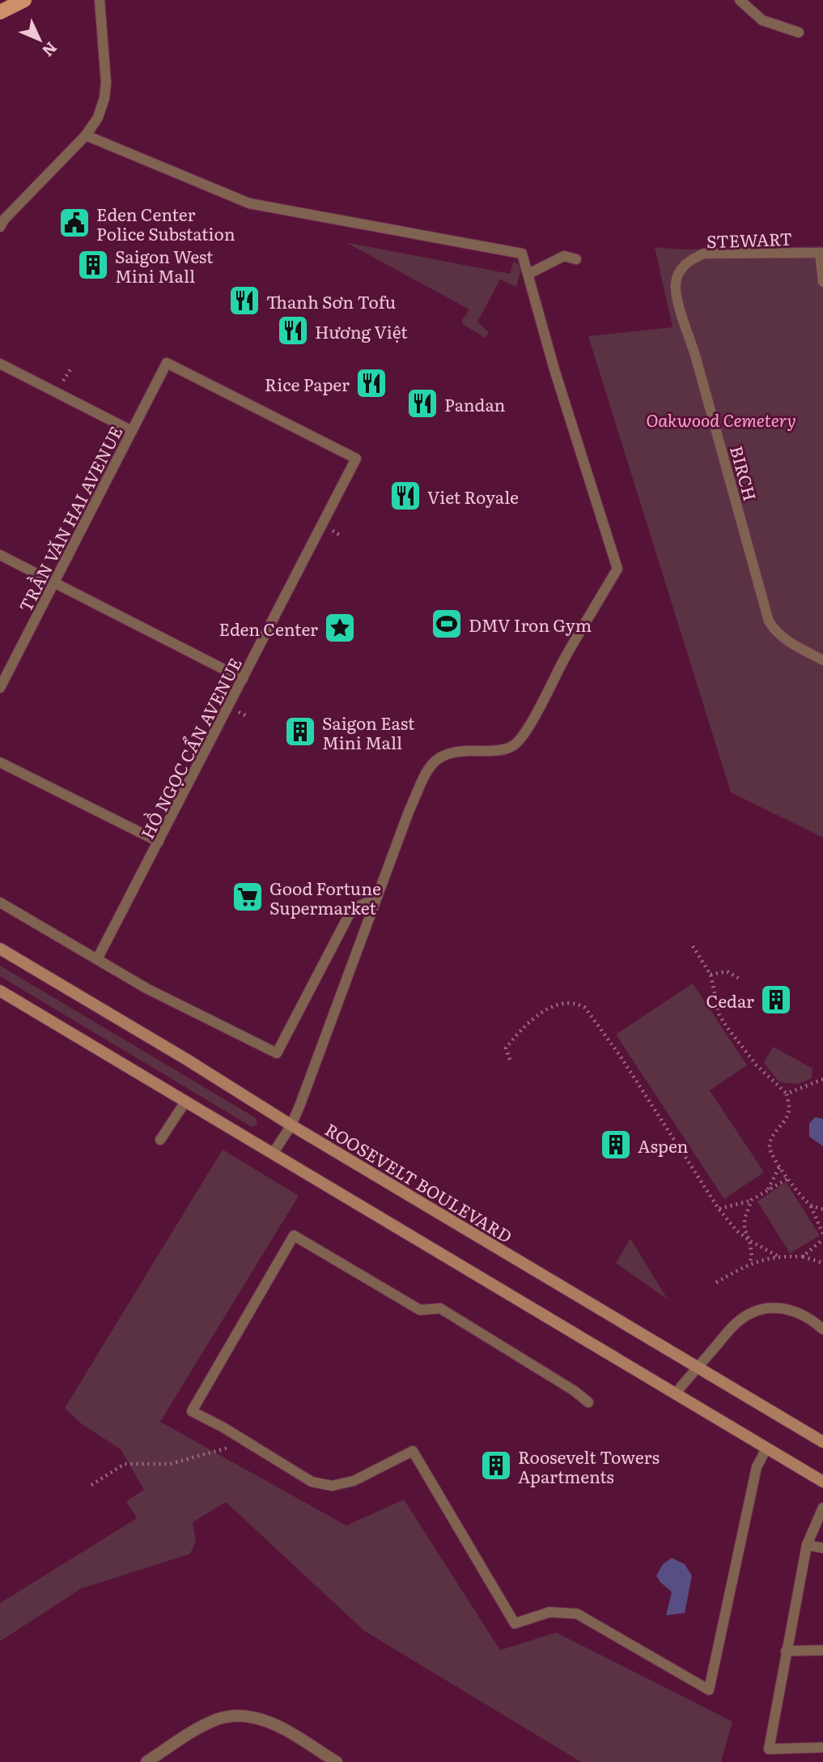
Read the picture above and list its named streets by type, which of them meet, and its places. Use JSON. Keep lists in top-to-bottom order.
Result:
{
  "streets": {
    "main road": ["ROOSEVELT BOULEVARD"],
    "lane": [
      "STEWART",
      "BIRCH",
      "TRẦN VĂN HAI AVENUE",
      "HỒ NGỌC CẨN AVENUE"
    ]
  },
  "crossings": [
    ["STEWART", "BIRCH"],
    ["TRẦN VĂN HAI AVENUE", "HỒ NGỌC CẨN AVENUE"]
  ],
  "parks": ["Oakwood Cemetery"],
  "places": {
    "public building": ["Eden Center Police Substation"],
    "building": [
      "Saigon West Mini Mall",
      "Saigon East Mini Mall",
      "Cedar",
      "Aspen",
      "Roosevelt Towers Apartments"
    ],
    "restaurant": [
      "Thanh Sơn Tofu",
      "Hương Việt",
      "Rice Paper",
      "Pandan",
      "Viet Royale"
    ],
    "sports": ["DMV Iron Gym"],
    "place": ["Eden Center"],
    "supermarket": ["Good Fortune Supermarket"]
  },
  "north": "bottom right"
}
